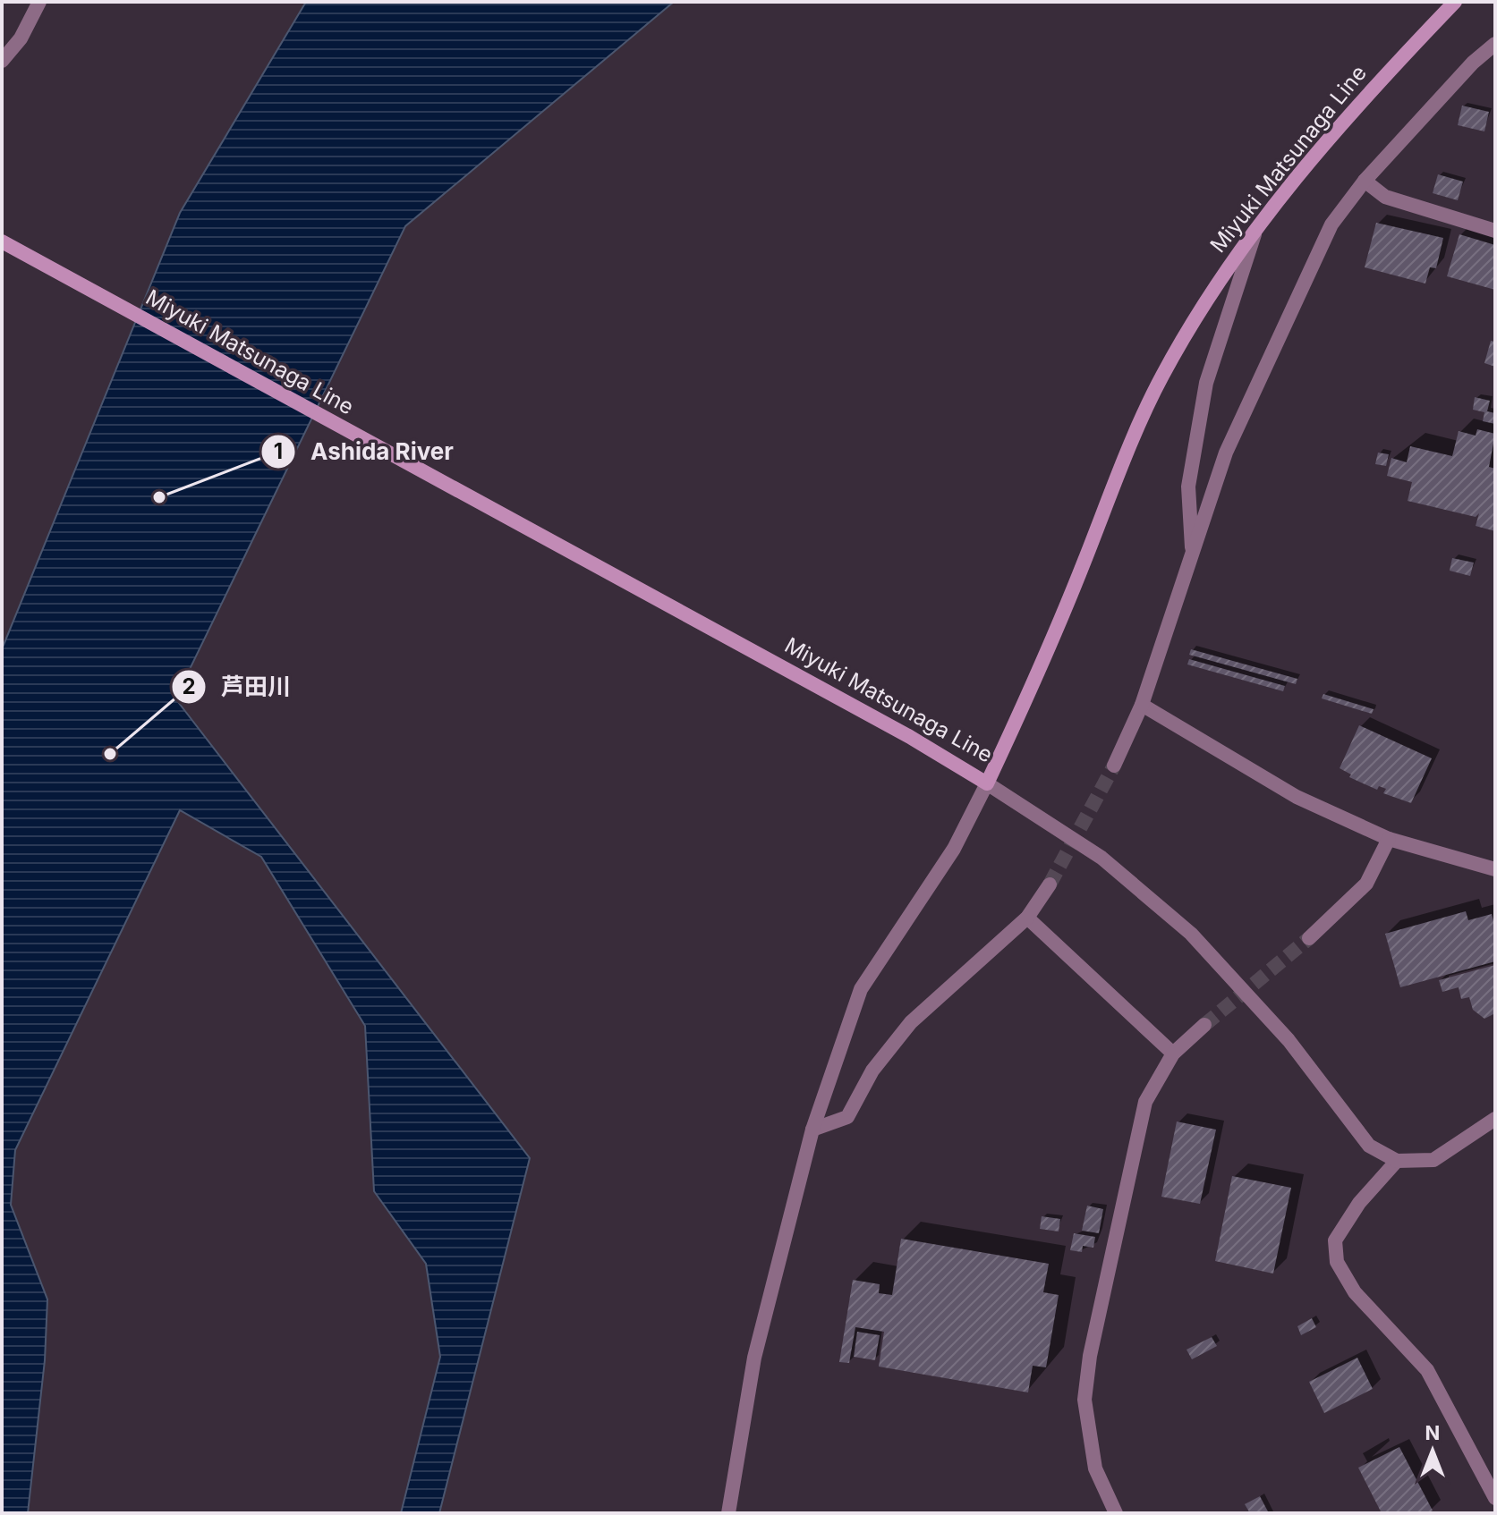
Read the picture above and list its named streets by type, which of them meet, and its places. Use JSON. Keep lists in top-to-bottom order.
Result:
{
  "streets": {
    "main road": ["Miyuki Matsunaga Line"]
  },
  "places": ["Ashida River", "芦田川"],
  "north": "top"
}
